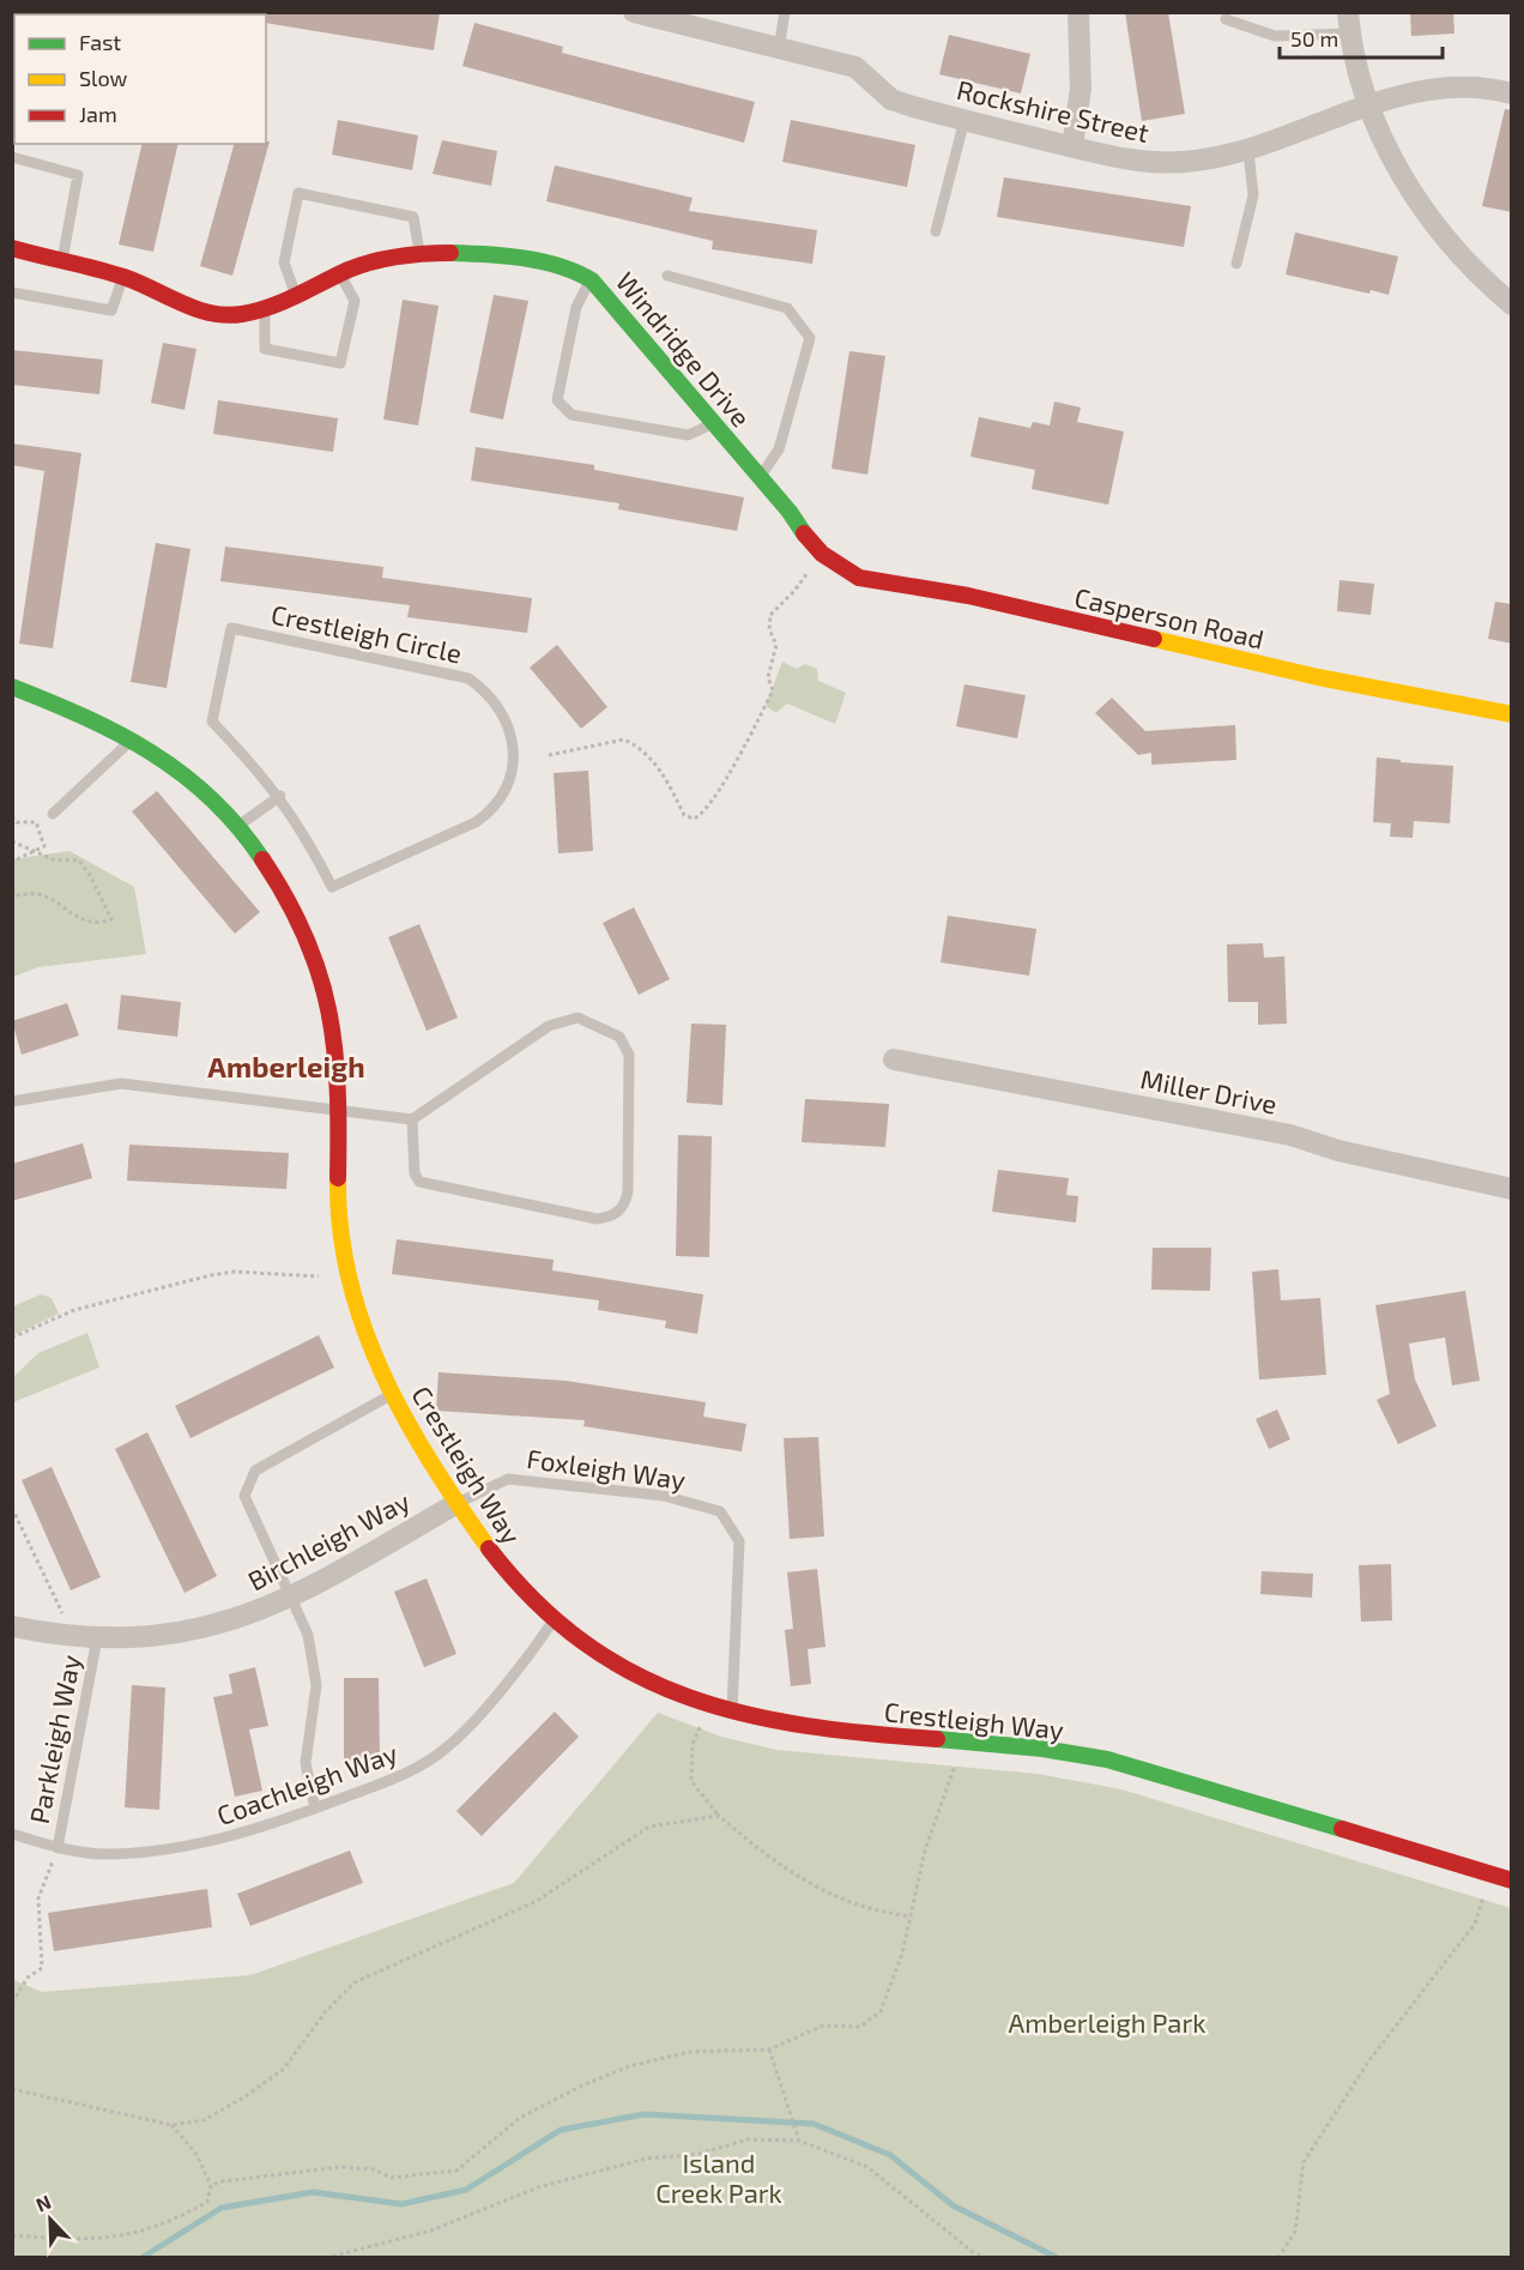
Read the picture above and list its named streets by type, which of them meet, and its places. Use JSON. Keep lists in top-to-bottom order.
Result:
{
  "streets": {
    "street": [
      "Rockshire Street",
      "Windridge Drive",
      "Casperson Road",
      "Miller Drive",
      "Crestleigh Way",
      "Birchleigh Way"
    ],
    "lane": [
      "Crestleigh Circle",
      "Foxleigh Way",
      "Parkleigh Way",
      "Coachleigh Way"
    ]
  },
  "crossings": [
    ["Windridge Drive", "Casperson Road"],
    ["Crestleigh Way", "Foxleigh Way"],
    ["Crestleigh Way", "Birchleigh Way"],
    ["Crestleigh Way", "Coachleigh Way"],
    ["Foxleigh Way", "Birchleigh Way"],
    ["Birchleigh Way", "Parkleigh Way"],
    ["Parkleigh Way", "Coachleigh Way"]
  ],
  "districts": ["Amberleigh"],
  "parks": ["Amberleigh Park", "Island Creek Park"],
  "legend": ["Fast", "Slow", "Jam"],
  "scale_bar": "50 m",
  "north": "top left"
}
